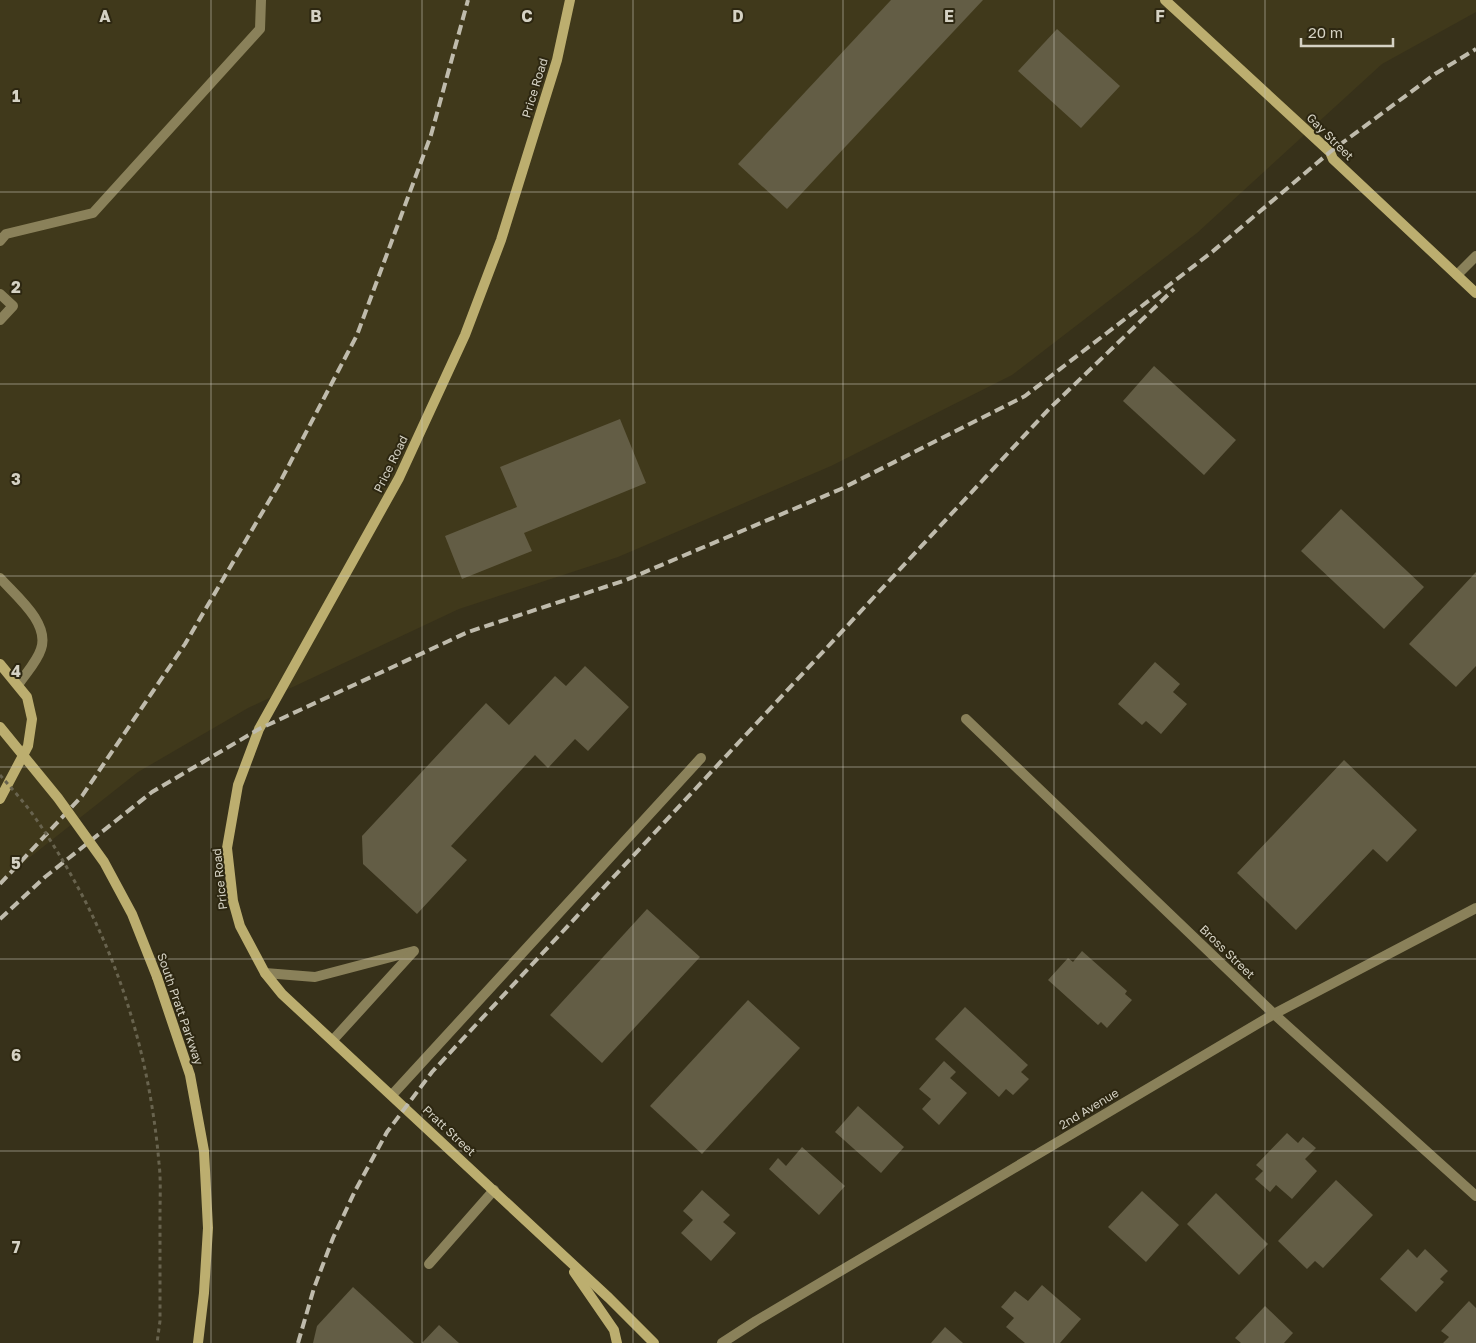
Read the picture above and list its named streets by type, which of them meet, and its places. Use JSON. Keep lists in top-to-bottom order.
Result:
{
  "streets": {
    "street": [
      "Price Road",
      "Gay Street",
      "Bross Street",
      "South Pratt Parkway",
      "2nd Avenue",
      "Pratt Street"
    ]
  },
  "crossings": [
    ["Price Road", "Pratt Street"],
    ["Bross Street", "2nd Avenue"]
  ],
  "scale_bar": "20 m",
  "grid": {
    "columns": [
      "A",
      "B",
      "C",
      "D",
      "E",
      "F"
    ],
    "rows": [
      "1",
      "2",
      "3",
      "4",
      "5",
      "6",
      "7"
    ]
  }
}
